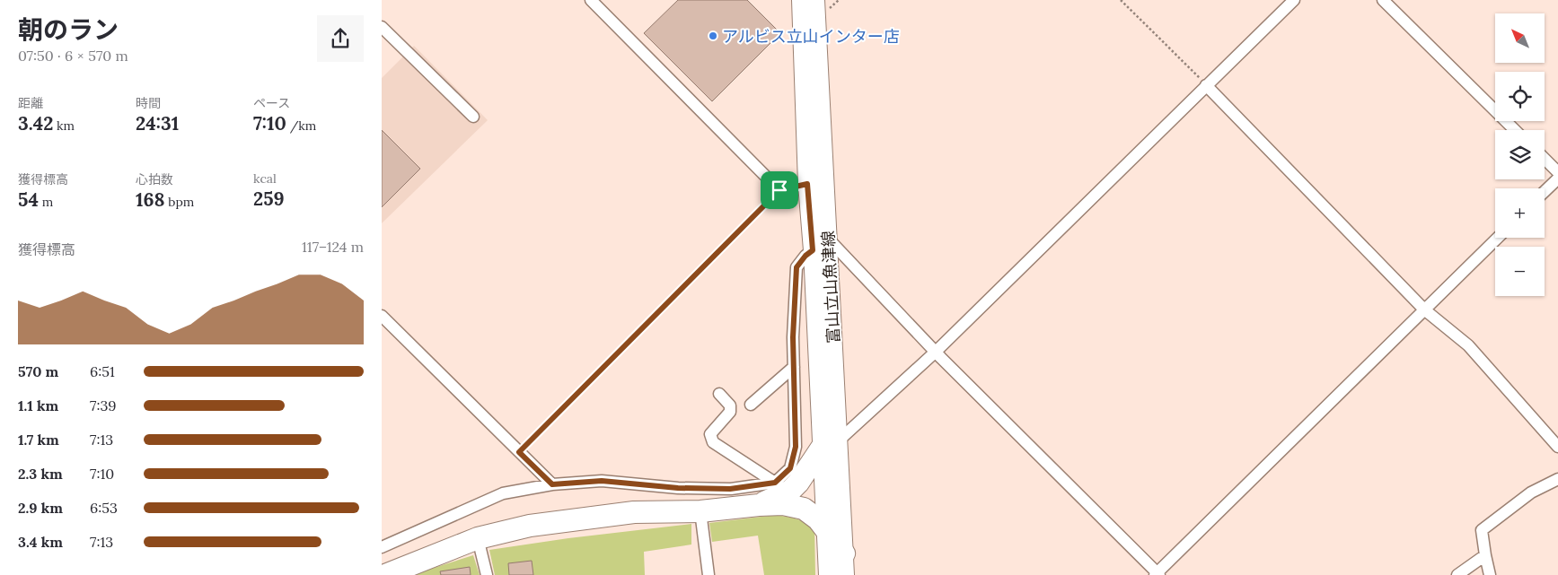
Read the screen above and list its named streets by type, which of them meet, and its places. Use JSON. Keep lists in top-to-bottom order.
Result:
{
  "streets": {
    "main road": ["富山立山魚津線"]
  },
  "places": ["アルビス立山インター店"],
  "north": "top left",
  "page": {
    "heading": ["朝のラン", "07:50 · 6 × 570 m"],
    "map_buttons": ["+", "−"],
    "stats": [
      ["距離", "3.42 km"],
      ["時間", "24:31"],
      ["ペース", "7:10 /km"],
      ["獲得標高", "54 m"],
      ["心拍数", "168 bpm"],
      ["kcal", "259"]
    ],
    "chart": ["獲得標高", "117–124 m"],
    "list": [
      {
        "name": "570 m",
        "note": "6:51"
      },
      {
        "name": "1.1 km",
        "note": "7:39"
      },
      {
        "name": "1.7 km",
        "note": "7:13"
      },
      {
        "name": "2.3 km",
        "note": "7:10"
      },
      {
        "name": "2.9 km",
        "note": "6:53"
      },
      {
        "name": "3.4 km",
        "note": "7:13"
      }
    ]
  }
}
